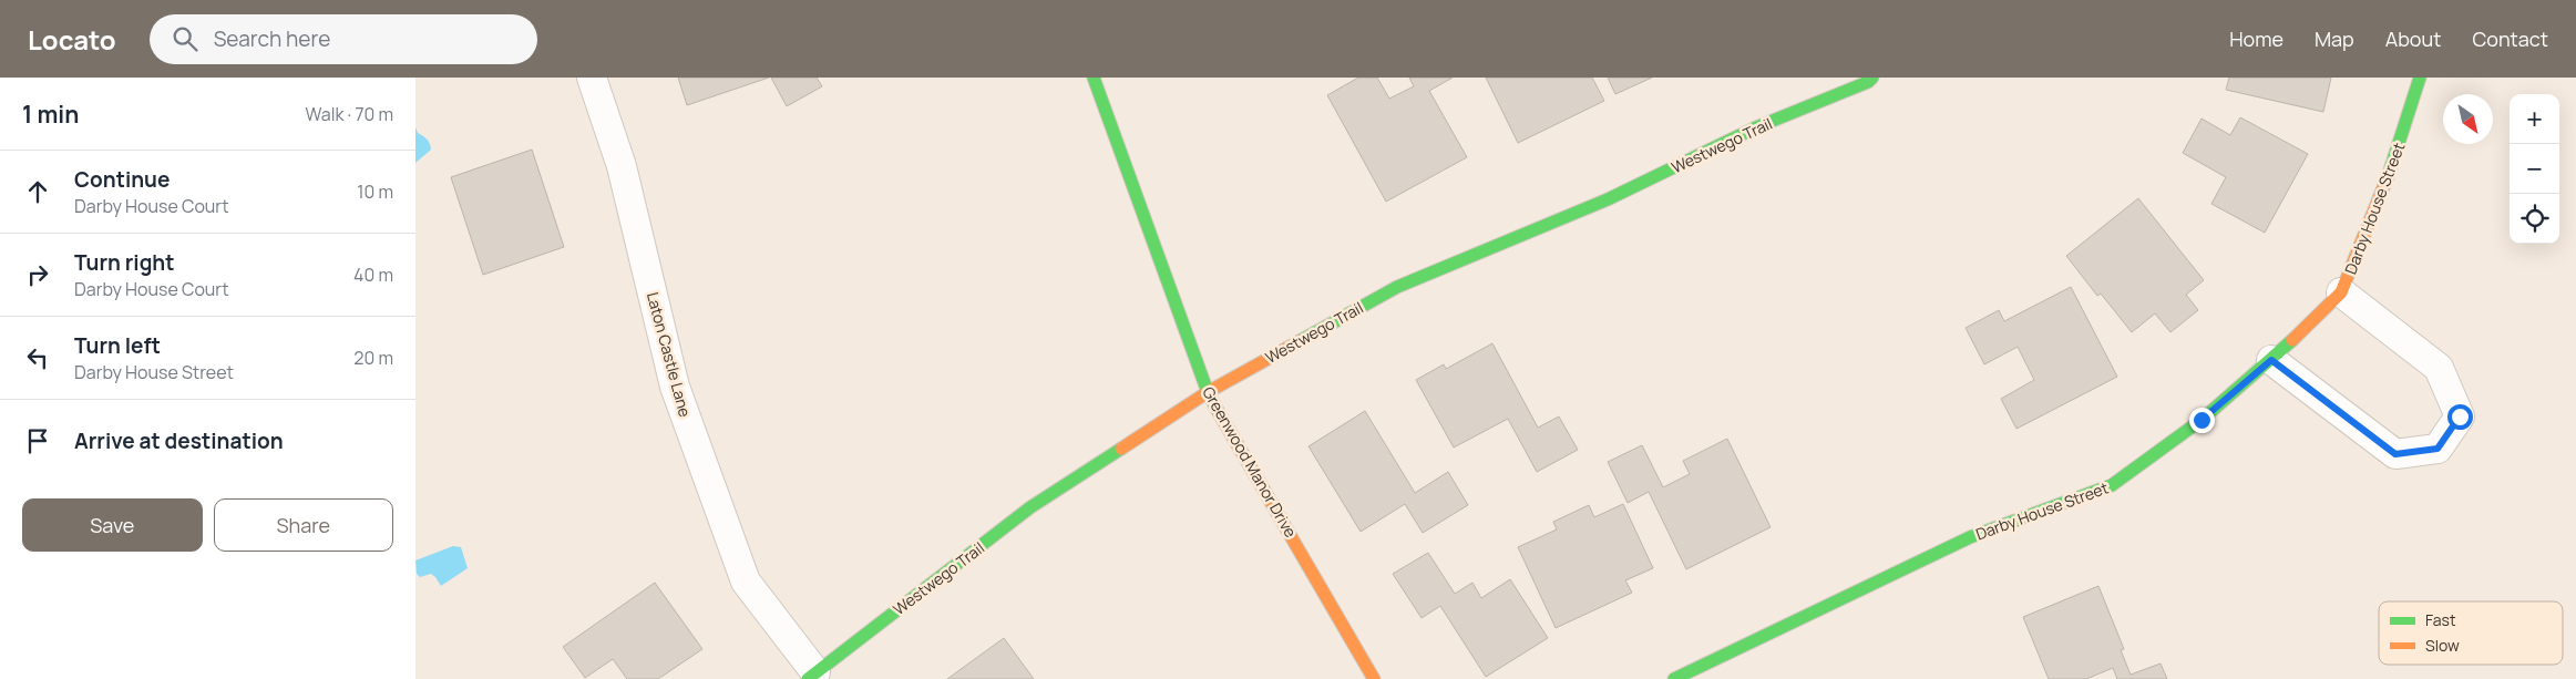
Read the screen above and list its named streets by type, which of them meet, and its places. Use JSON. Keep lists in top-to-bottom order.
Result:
{
  "streets": {
    "street": [
      "Westwego Trail",
      "Darby House Street",
      "Laton Castle Lane",
      "Greenwood Manor Drive"
    ]
  },
  "crossings": [
    ["Westwego Trail", "Laton Castle Lane"],
    ["Westwego Trail", "Greenwood Manor Drive"]
  ],
  "legend": ["Fast", "Slow"],
  "north": "bottom right",
  "page": {
    "header": "Locato",
    "search": "Search here",
    "nav": [
      "Home",
      "Map",
      "About",
      "Contact"
    ],
    "heading": ["1 min", "Walk · 70 m"],
    "map_buttons": ["+", "−"],
    "list": [
      ["Continue", "Darby House Court", "10 m"],
      ["Turn right", "Darby House Court", "40 m"],
      ["Turn left", "Darby House Street", "20 m"],
      "Arrive at destination"
    ],
    "buttons": ["Save", "Share"]
  }
}
